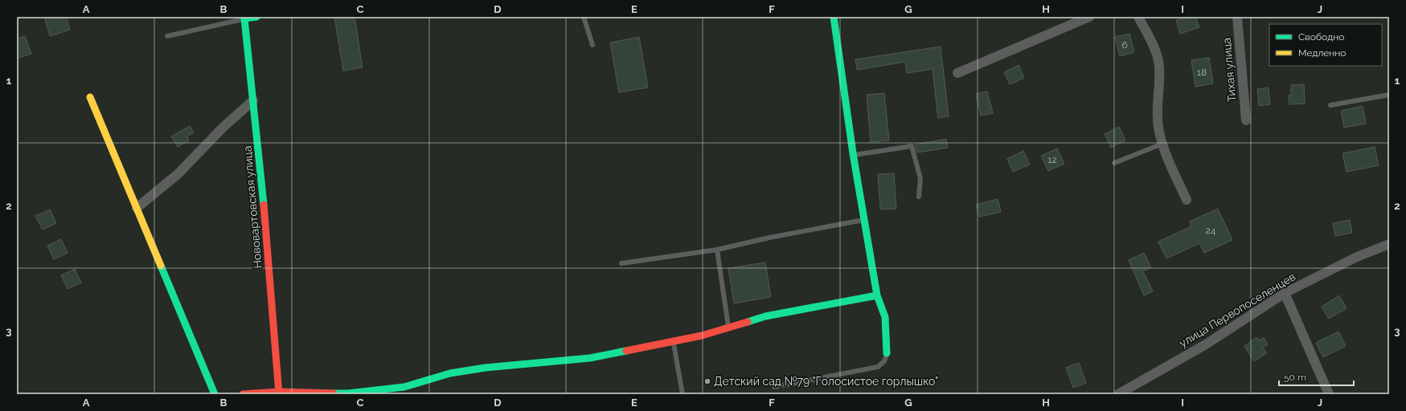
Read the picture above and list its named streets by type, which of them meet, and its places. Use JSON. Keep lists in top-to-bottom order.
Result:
{
  "streets": {
    "street": ["Тихая улица", "Нововартовская улица", "улица Первопоселенцев"]
  },
  "places": ["Детский сад №79 \"Голосистое горлышко\""],
  "house_numbers": [
    "6",
    "18",
    "12",
    "24"
  ],
  "legend": ["Свободно", "Медленно"],
  "scale_bar": "50 m",
  "grid": {
    "columns": [
      "A",
      "B",
      "C",
      "D",
      "E",
      "F",
      "G",
      "H",
      "I",
      "J"
    ],
    "rows": ["1", "2", "3"]
  }
}
